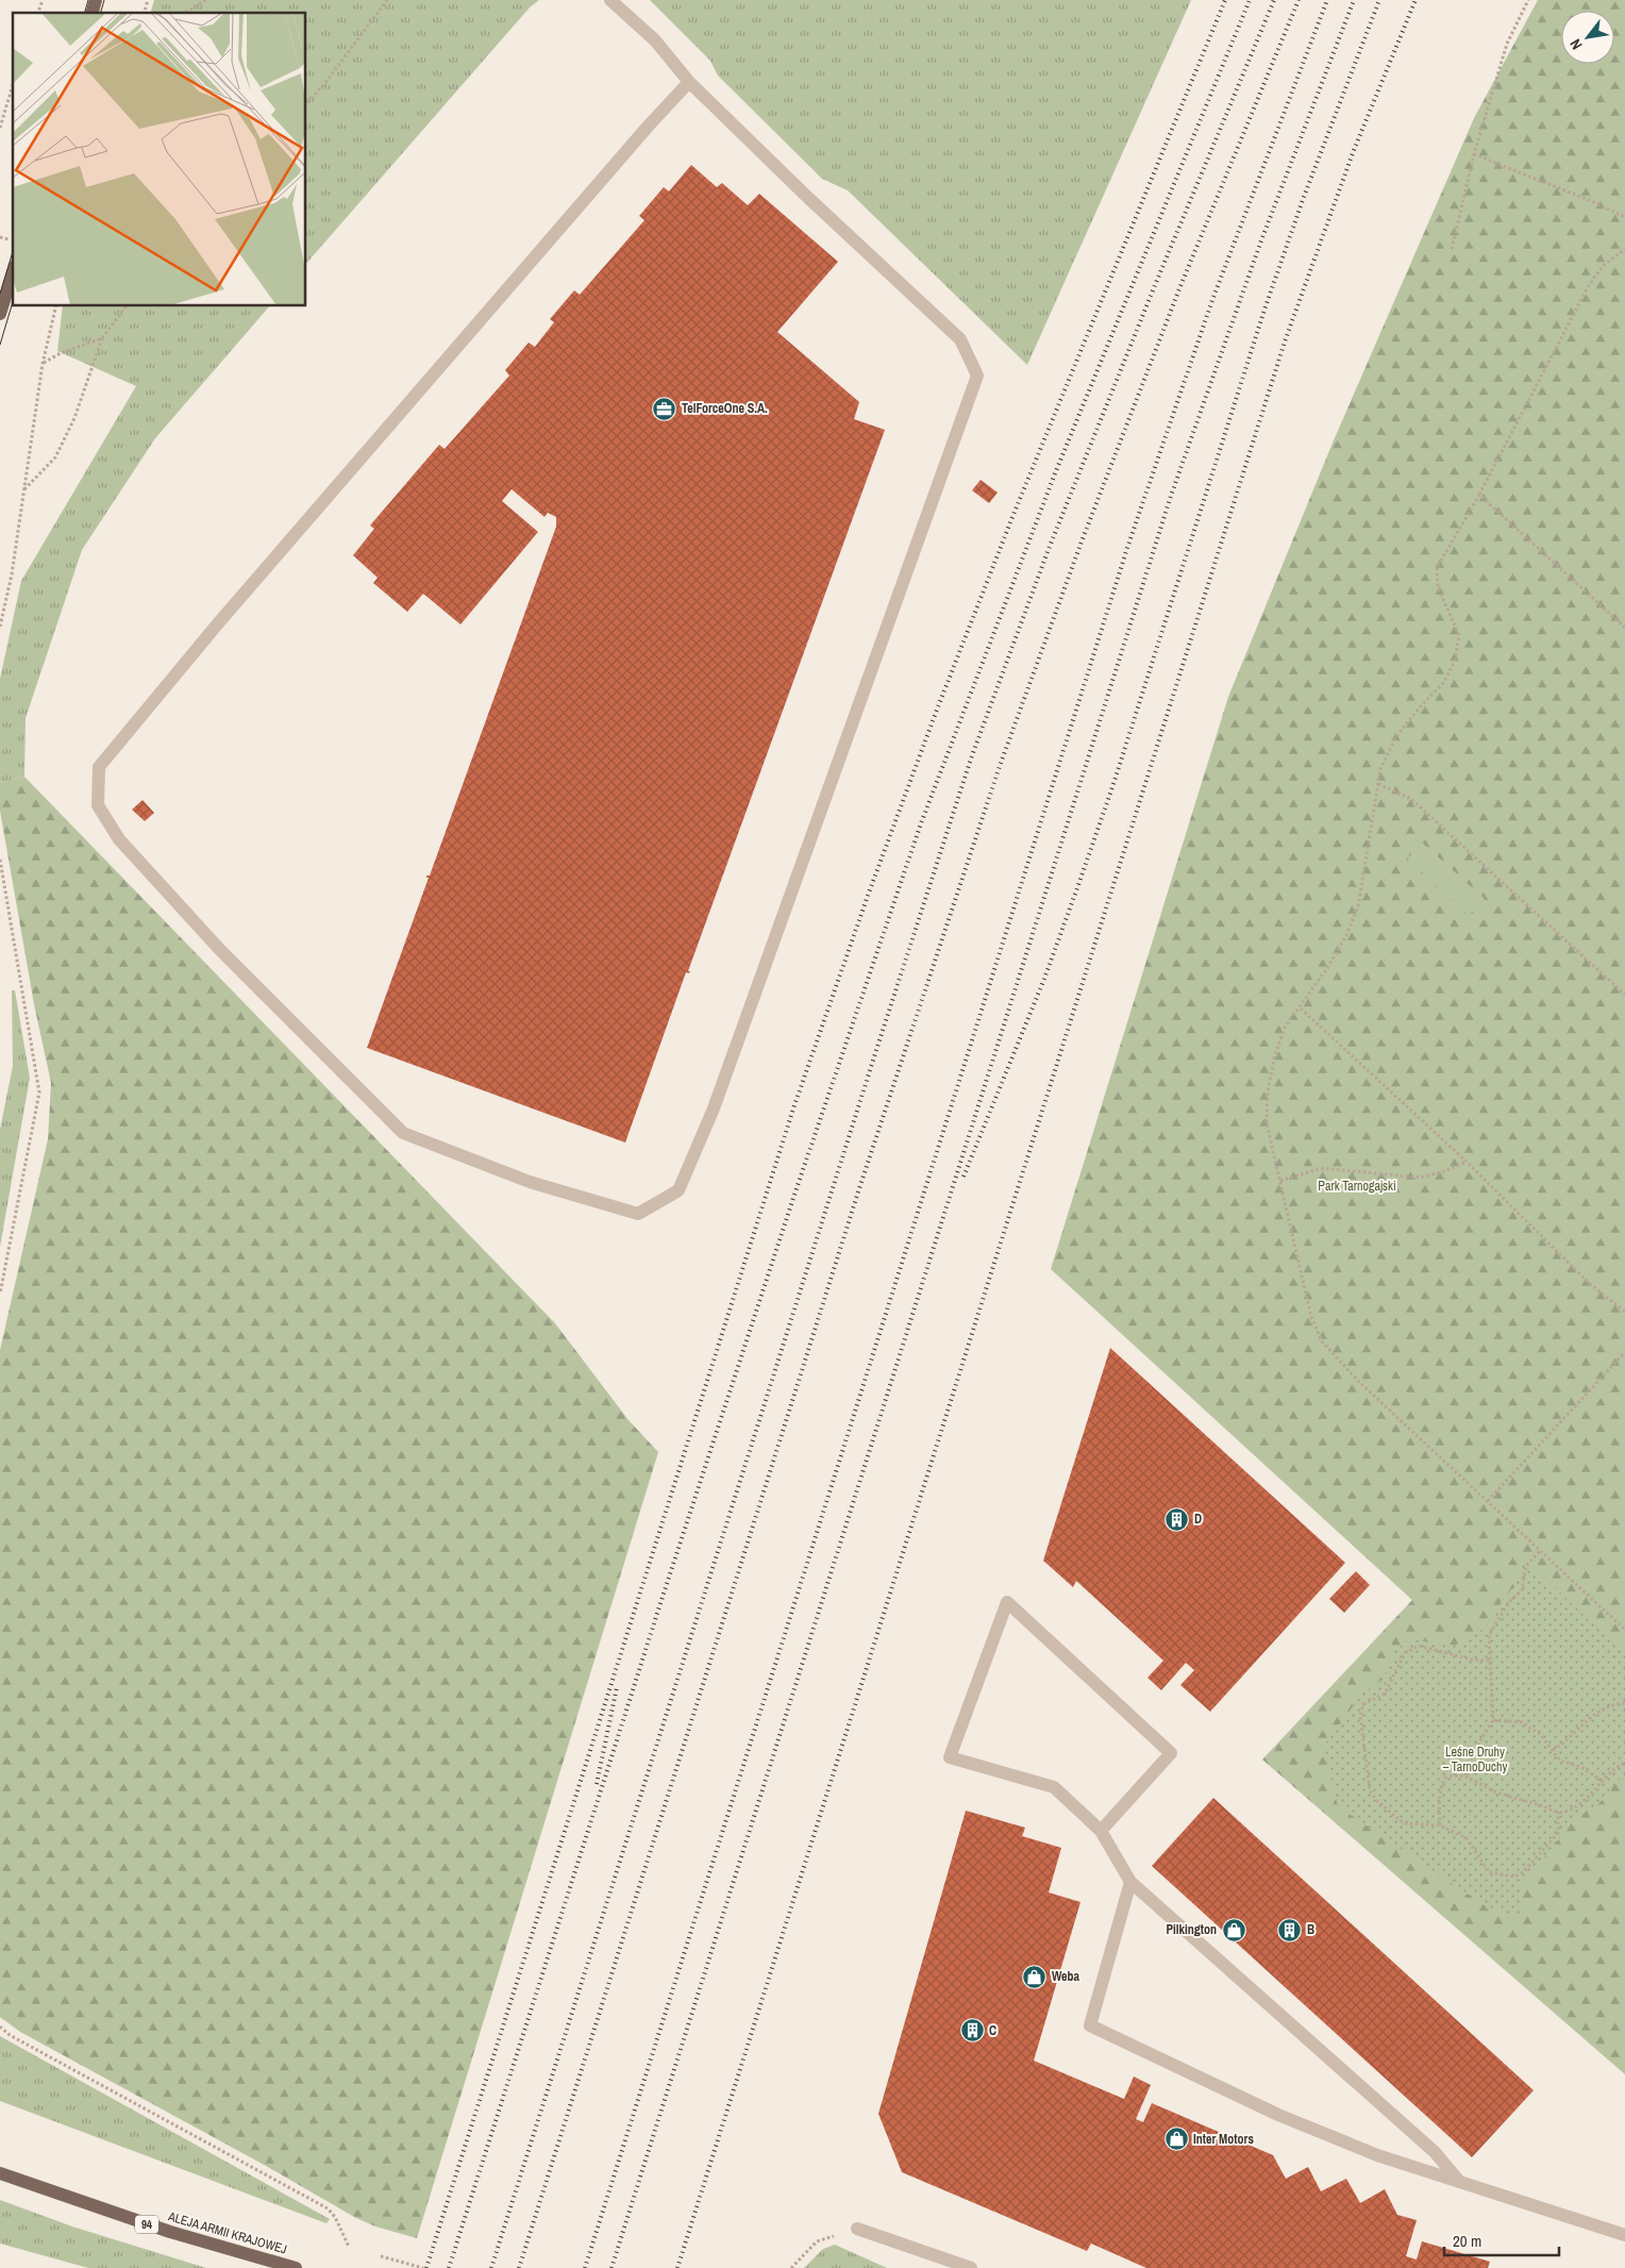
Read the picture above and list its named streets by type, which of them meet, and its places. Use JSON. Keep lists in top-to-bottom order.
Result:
{
  "streets": {
    "main road": ["94", "ALEJA ARMII KRAJOWEJ"]
  },
  "parks": ["Park Tarnogajski", "Leśne Druhy – TarnoDuchy"],
  "places": {
    "office": ["TelForceOne S.A."],
    "building": ["D", "B", "C"],
    "shop": ["Pilkington", "Weba", "Inter Motors"]
  },
  "scale_bar": "20 m",
  "north": "bottom left"
}
